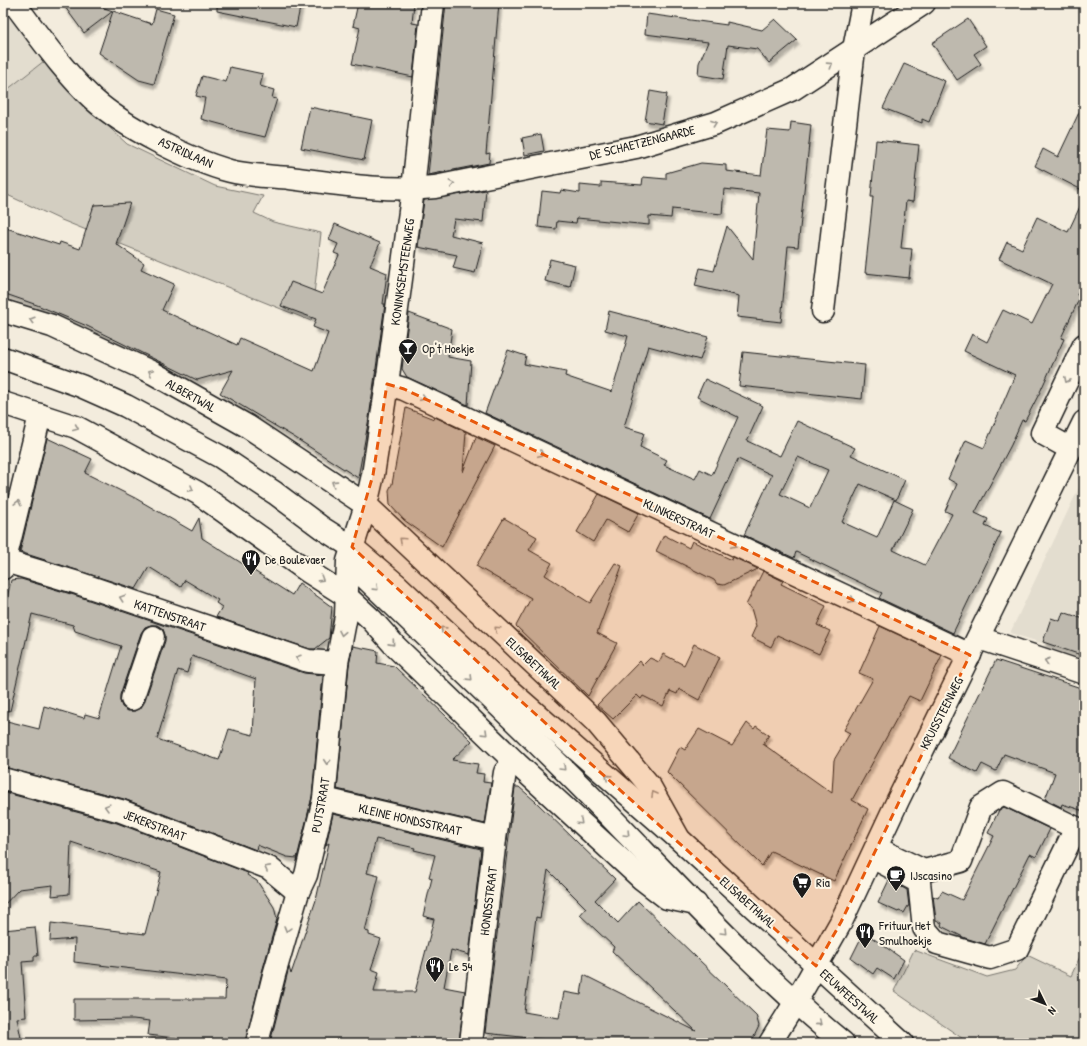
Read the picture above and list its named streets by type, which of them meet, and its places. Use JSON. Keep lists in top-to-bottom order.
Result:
{
  "streets": {
    "street": [
      "DE SCHAETZENGAARDE",
      "ASTRIDLAAN",
      "KONINKSEMSTEENWEG",
      "ALBERTWAL",
      "KLINKERSTRAAT",
      "KATTENSTRAAT",
      "ELISABETHWAL",
      "KRUISSTEENWEG",
      "PUTSTRAAT",
      "KLEINE HONDSSTRAAT",
      "JEKERSTRAAT",
      "HONDSSTRAAT",
      "EEUWFEESTWAL"
    ]
  },
  "crossings": [
    ["DE SCHAETZENGAARDE", "ASTRIDLAAN"],
    ["DE SCHAETZENGAARDE", "KONINKSEMSTEENWEG"],
    ["ASTRIDLAAN", "KONINKSEMSTEENWEG"],
    ["KONINKSEMSTEENWEG", "ALBERTWAL"],
    ["KONINKSEMSTEENWEG", "KLINKERSTRAAT"],
    ["KONINKSEMSTEENWEG", "ELISABETHWAL"],
    ["KONINKSEMSTEENWEG", "PUTSTRAAT"],
    ["ALBERTWAL", "ELISABETHWAL"],
    ["KLINKERSTRAAT", "KRUISSTEENWEG"],
    ["KATTENSTRAAT", "PUTSTRAAT"],
    ["ELISABETHWAL", "KRUISSTEENWEG"],
    ["ELISABETHWAL", "PUTSTRAAT"],
    ["ELISABETHWAL", "EEUWFEESTWAL"],
    ["KRUISSTEENWEG", "EEUWFEESTWAL"],
    ["PUTSTRAAT", "KLEINE HONDSSTRAAT"],
    ["PUTSTRAAT", "JEKERSTRAAT"],
    ["KLEINE HONDSSTRAAT", "HONDSSTRAAT"]
  ],
  "one_way": ["DE SCHAETZENGAARDE", "PUTSTRAAT", "JEKERSTRAAT"],
  "places": {
    "bar": ["Op't Hoekje"],
    "restaurant": ["De Boulevaer", "Frituur Het Smulhoekje", "Le 54"],
    "cafe": ["IJscasino"],
    "supermarket": ["Ria"]
  },
  "north": "bottom right"
}
